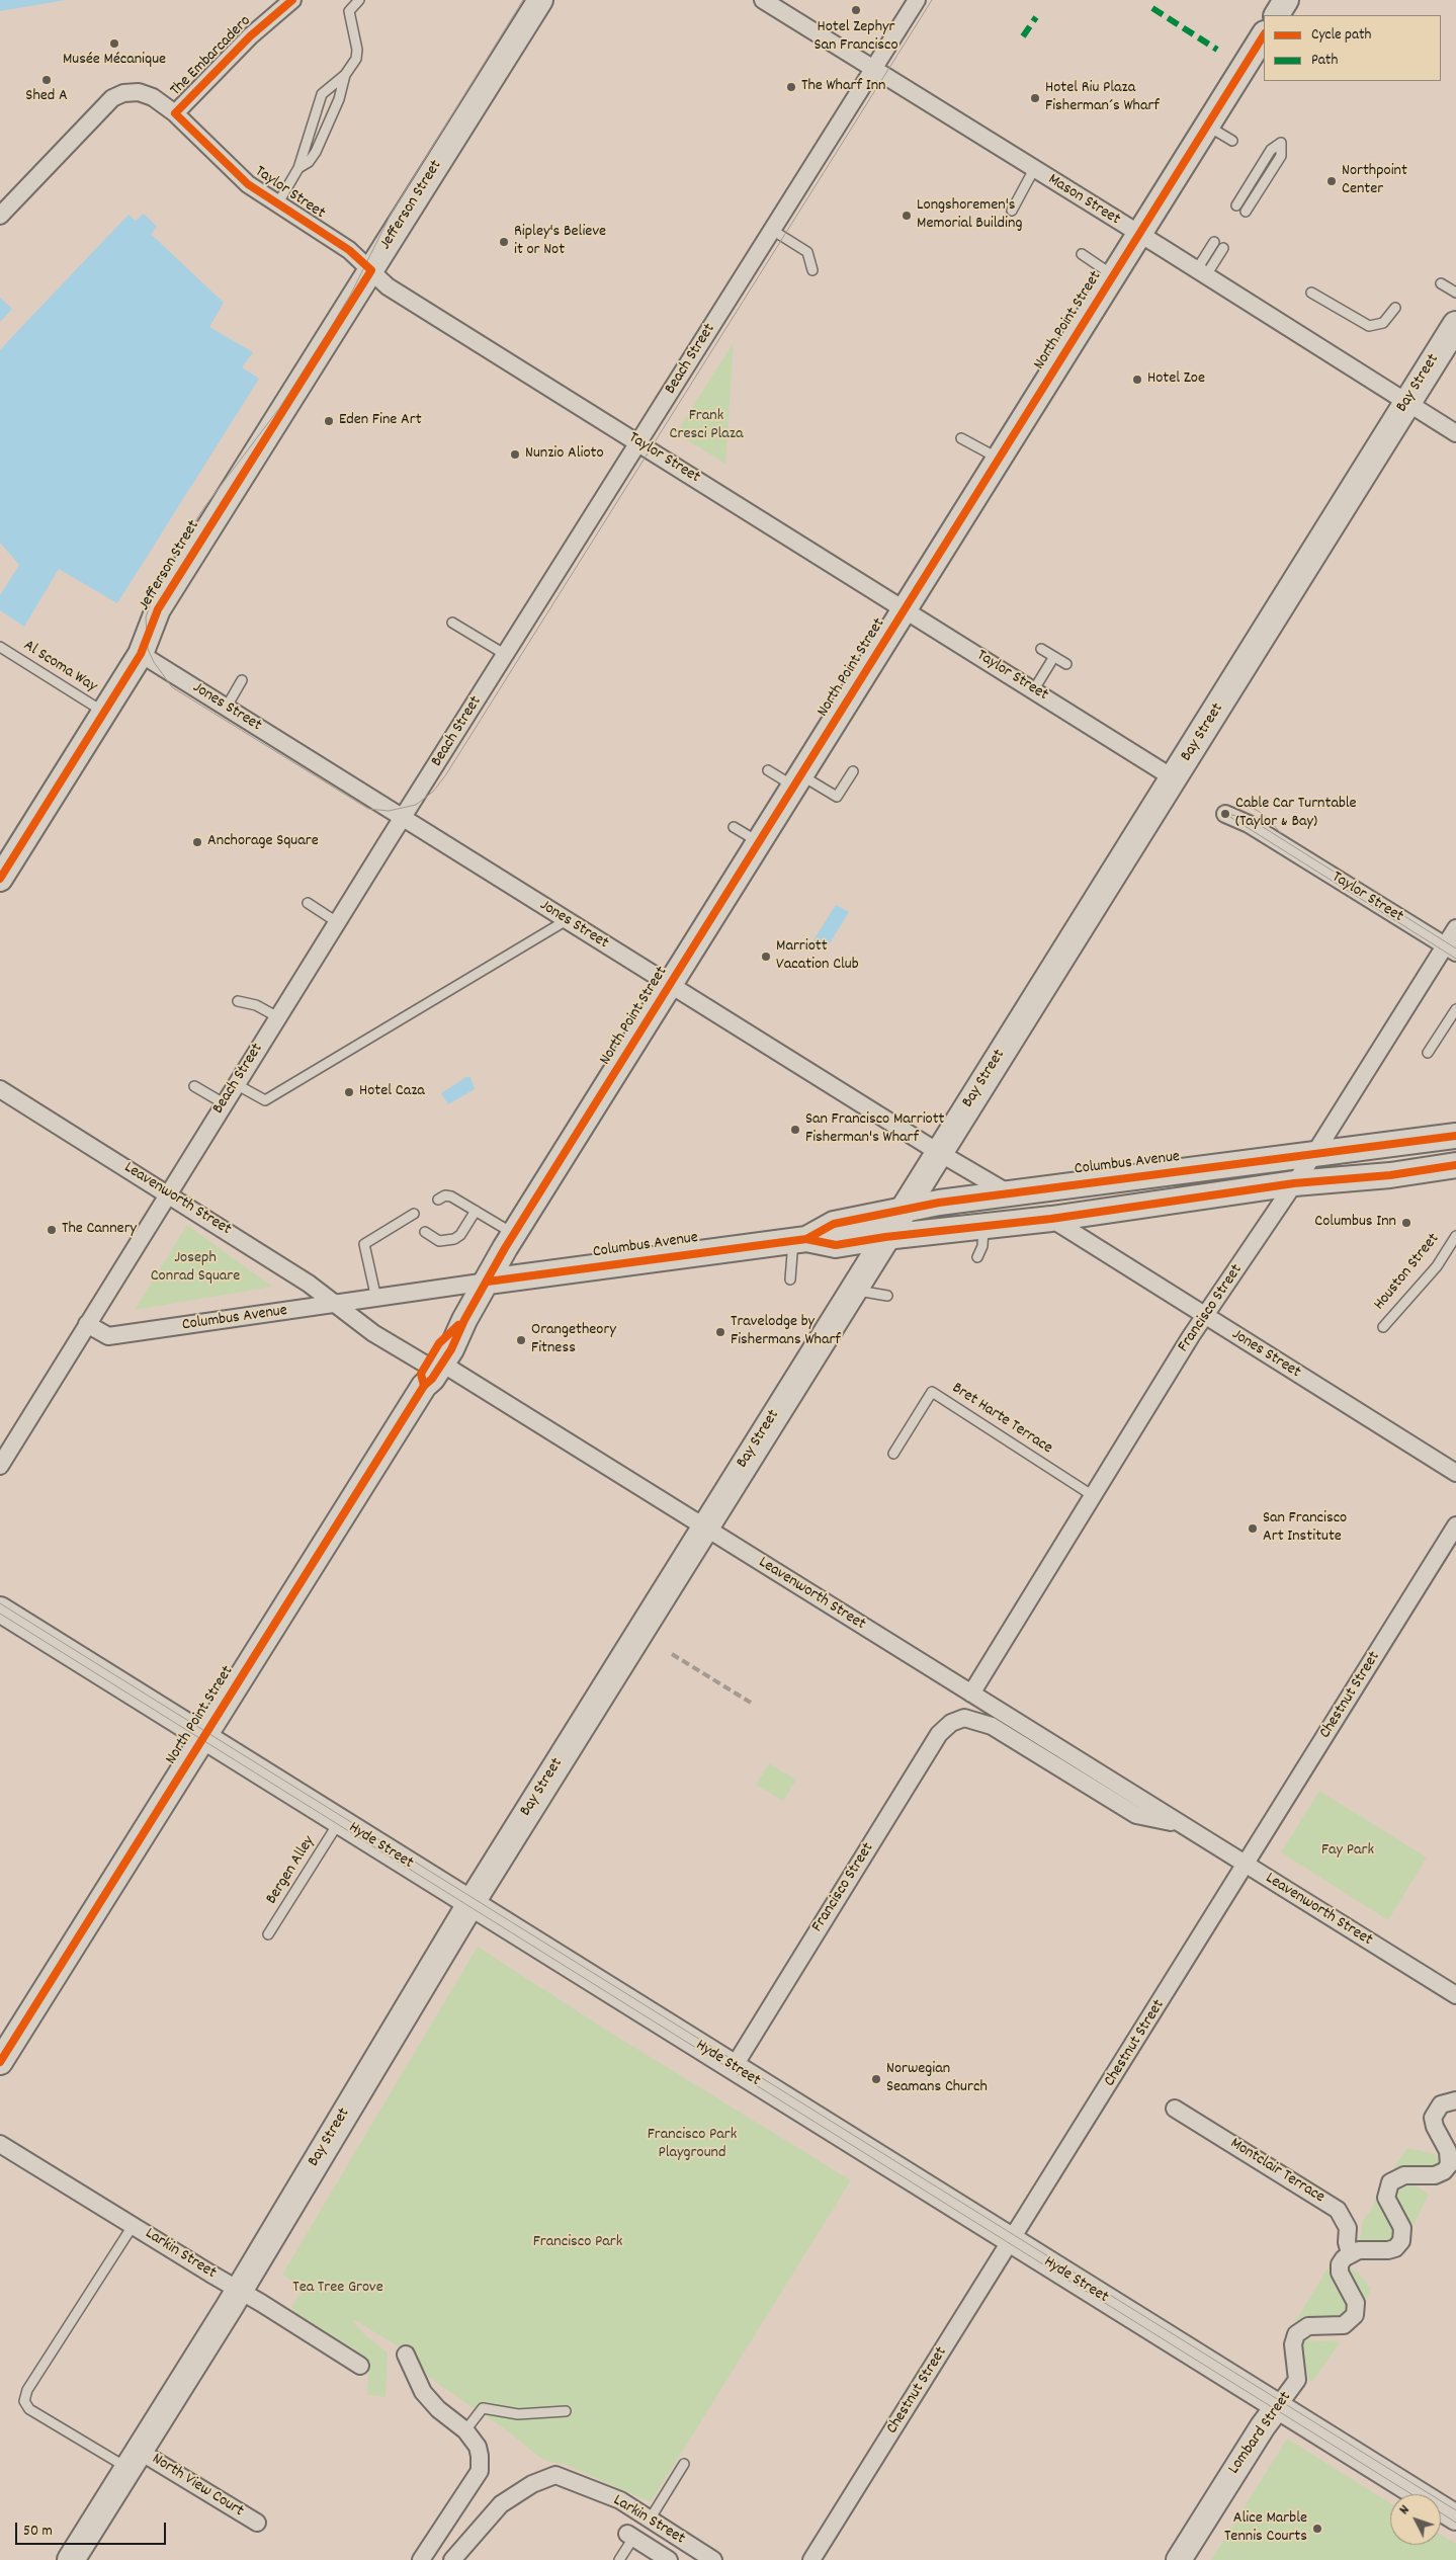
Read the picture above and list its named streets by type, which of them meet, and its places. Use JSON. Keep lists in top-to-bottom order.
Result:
{
  "streets": {
    "main road": ["Bay Street"],
    "street": [
      "The Embarcadero",
      "Taylor Street",
      "Mason Street",
      "Jefferson Street",
      "North Point Street",
      "Beach Street",
      "Jones Street",
      "Columbus Avenue",
      "Leavenworth Street",
      "Francisco Street",
      "Chestnut Street",
      "Hyde Street",
      "Montclair Terrace",
      "Larkin Street",
      "Lombard Street",
      "North View Court"
    ],
    "lane": [
      "Al Scoma Way",
      "Houston Street",
      "Bret Harte Terrace",
      "Bergen Alley"
    ]
  },
  "crossings": [
    ["The Embarcadero", "Taylor Street"],
    ["Taylor Street", "Jefferson Street"],
    ["Taylor Street", "North Point Street"],
    ["Taylor Street", "Beach Street"],
    ["Taylor Street", "Bay Street"],
    ["Taylor Street", "Francisco Street"],
    ["Mason Street", "North Point Street"],
    ["Mason Street", "Beach Street"],
    ["Mason Street", "Bay Street"],
    ["Jefferson Street", "Al Scoma Way"],
    ["Jefferson Street", "Jones Street"],
    ["North Point Street", "Jones Street"],
    ["North Point Street", "Columbus Avenue"],
    ["North Point Street", "Leavenworth Street"],
    ["North Point Street", "Hyde Street"],
    ["Beach Street", "Jones Street"],
    ["Beach Street", "Columbus Avenue"],
    ["Beach Street", "Leavenworth Street"],
    ["Bay Street", "Jones Street"],
    ["Bay Street", "Columbus Avenue"],
    ["Bay Street", "Leavenworth Street"],
    ["Bay Street", "Hyde Street"],
    ["Bay Street", "Larkin Street"],
    ["Bay Street", "North View Court"],
    ["Jones Street", "Columbus Avenue"],
    ["Jones Street", "Francisco Street"],
    ["Columbus Avenue", "Leavenworth Street"],
    ["Columbus Avenue", "Francisco Street"],
    ["Leavenworth Street", "Francisco Street"],
    ["Leavenworth Street", "Chestnut Street"],
    ["Francisco Street", "Bret Harte Terrace"],
    ["Francisco Street", "Hyde Street"],
    ["Chestnut Street", "Hyde Street"],
    ["Hyde Street", "Bergen Alley"],
    ["Hyde Street", "Lombard Street"],
    ["Montclair Terrace", "Lombard Street"]
  ],
  "parks": [
    "Frank Cresci Plaza",
    "Joseph Conrad Square",
    "Fay Park",
    "Francisco Park Playground",
    "Francisco Park",
    "Tea Tree Grove"
  ],
  "places": [
    "Hotel Zephyr San Francisco",
    "Musée Mécanique",
    "Shed A",
    "The Wharf Inn",
    "Hotel Riu Plaza Fisherman´s Wharf",
    "Northpoint Center",
    "Longshoremen's Memorial Building",
    "Ripley's Believe it or Not",
    "Hotel Zoe",
    "Eden Fine Art",
    "Nunzio Alioto",
    "Cable Car Turntable (Taylor & Bay)",
    "Anchorage Square",
    "Marriott Vacation Club",
    "Hotel Caza",
    "San Francisco Marriott Fisherman's Wharf",
    "Columbus Inn",
    "The Cannery",
    "Travelodge by Fishermans Wharf",
    "Orangetheory Fitness",
    "San Francisco Art Institute",
    "Norwegian Seamans Church",
    "Alice Marble Tennis Courts"
  ],
  "legend": ["Cycle path", "Path"],
  "scale_bar": "50 m",
  "north": "top left"
}
